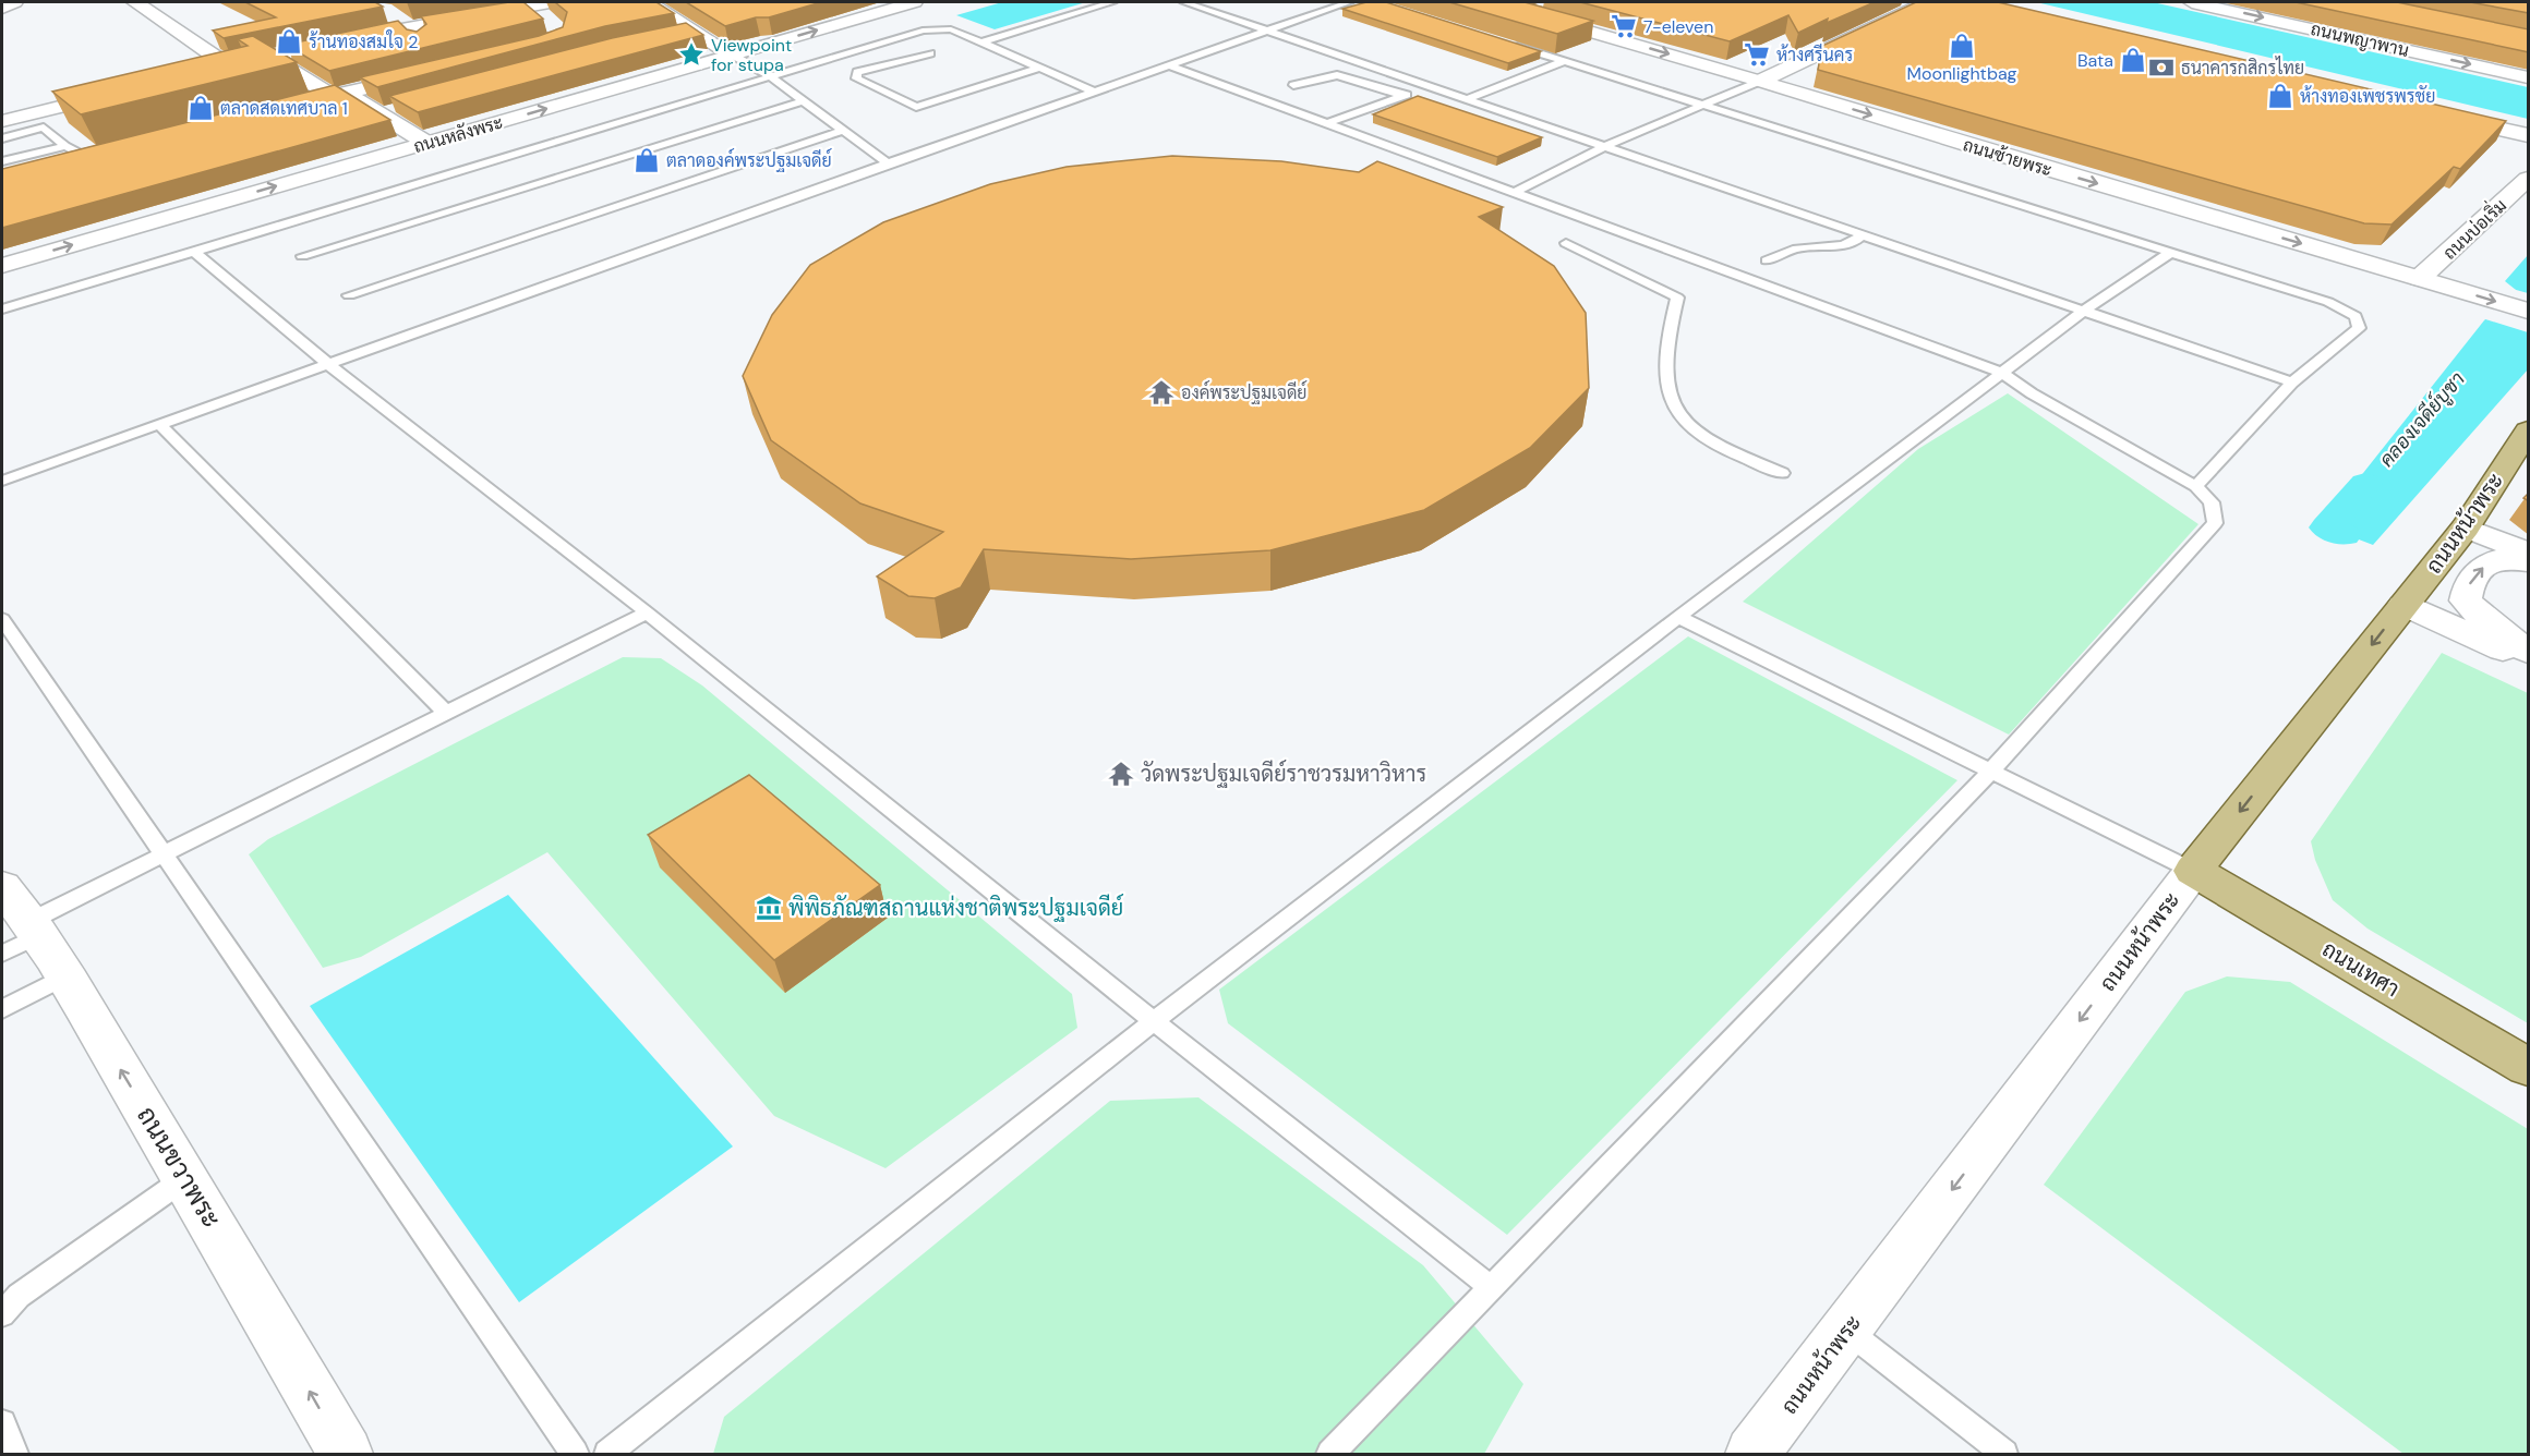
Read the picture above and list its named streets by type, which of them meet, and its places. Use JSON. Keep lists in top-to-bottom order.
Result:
{
  "streets": {
    "main road": ["ถนนหน้าพระ", "ถนนเทศา"],
    "street": [
      "ถนนพญาพาน",
      "ถนนหลังพระ",
      "ถนนซ้ายพระ",
      "ถนนบ่อเริ่ม",
      "ถนนขวาพระ"
    ]
  },
  "crossings": [
    ["ถนนซ้ายพระ", "ถนนบ่อเริ่ม"],
    ["ถนนหน้าพระ", "ถนนเทศา"]
  ],
  "one_way": [
    "ถนนพญาพาน",
    "ถนนซ้ายพระ",
    "ถนนหน้าพระ",
    "ถนนขวาพระ"
  ],
  "water": ["คลองเจดีย์บูชา"],
  "places": {
    "supermarket": ["7-eleven", "ห้างศรีนคร"],
    "shop": [
      "ร้านทองสมใจ 2",
      "Moonlightbag",
      "Bata",
      "ห้างทองเพชรพรชัย",
      "ตลาดสดเทศบาล 1",
      "ตลาดองค์พระปฐมเจดีย์"
    ],
    "place": ["Viewpoint for stupa"],
    "bank": ["ธนาคารกสิกรไทย"],
    "temple": ["องค์พระปฐมเจดีย์", "วัดพระปฐมเจดีย์ราชวรมหาวิหาร"],
    "museum": ["พิพิธภัณฑสถานแห่งชาติพระปฐมเจดีย์"]
  }
}
